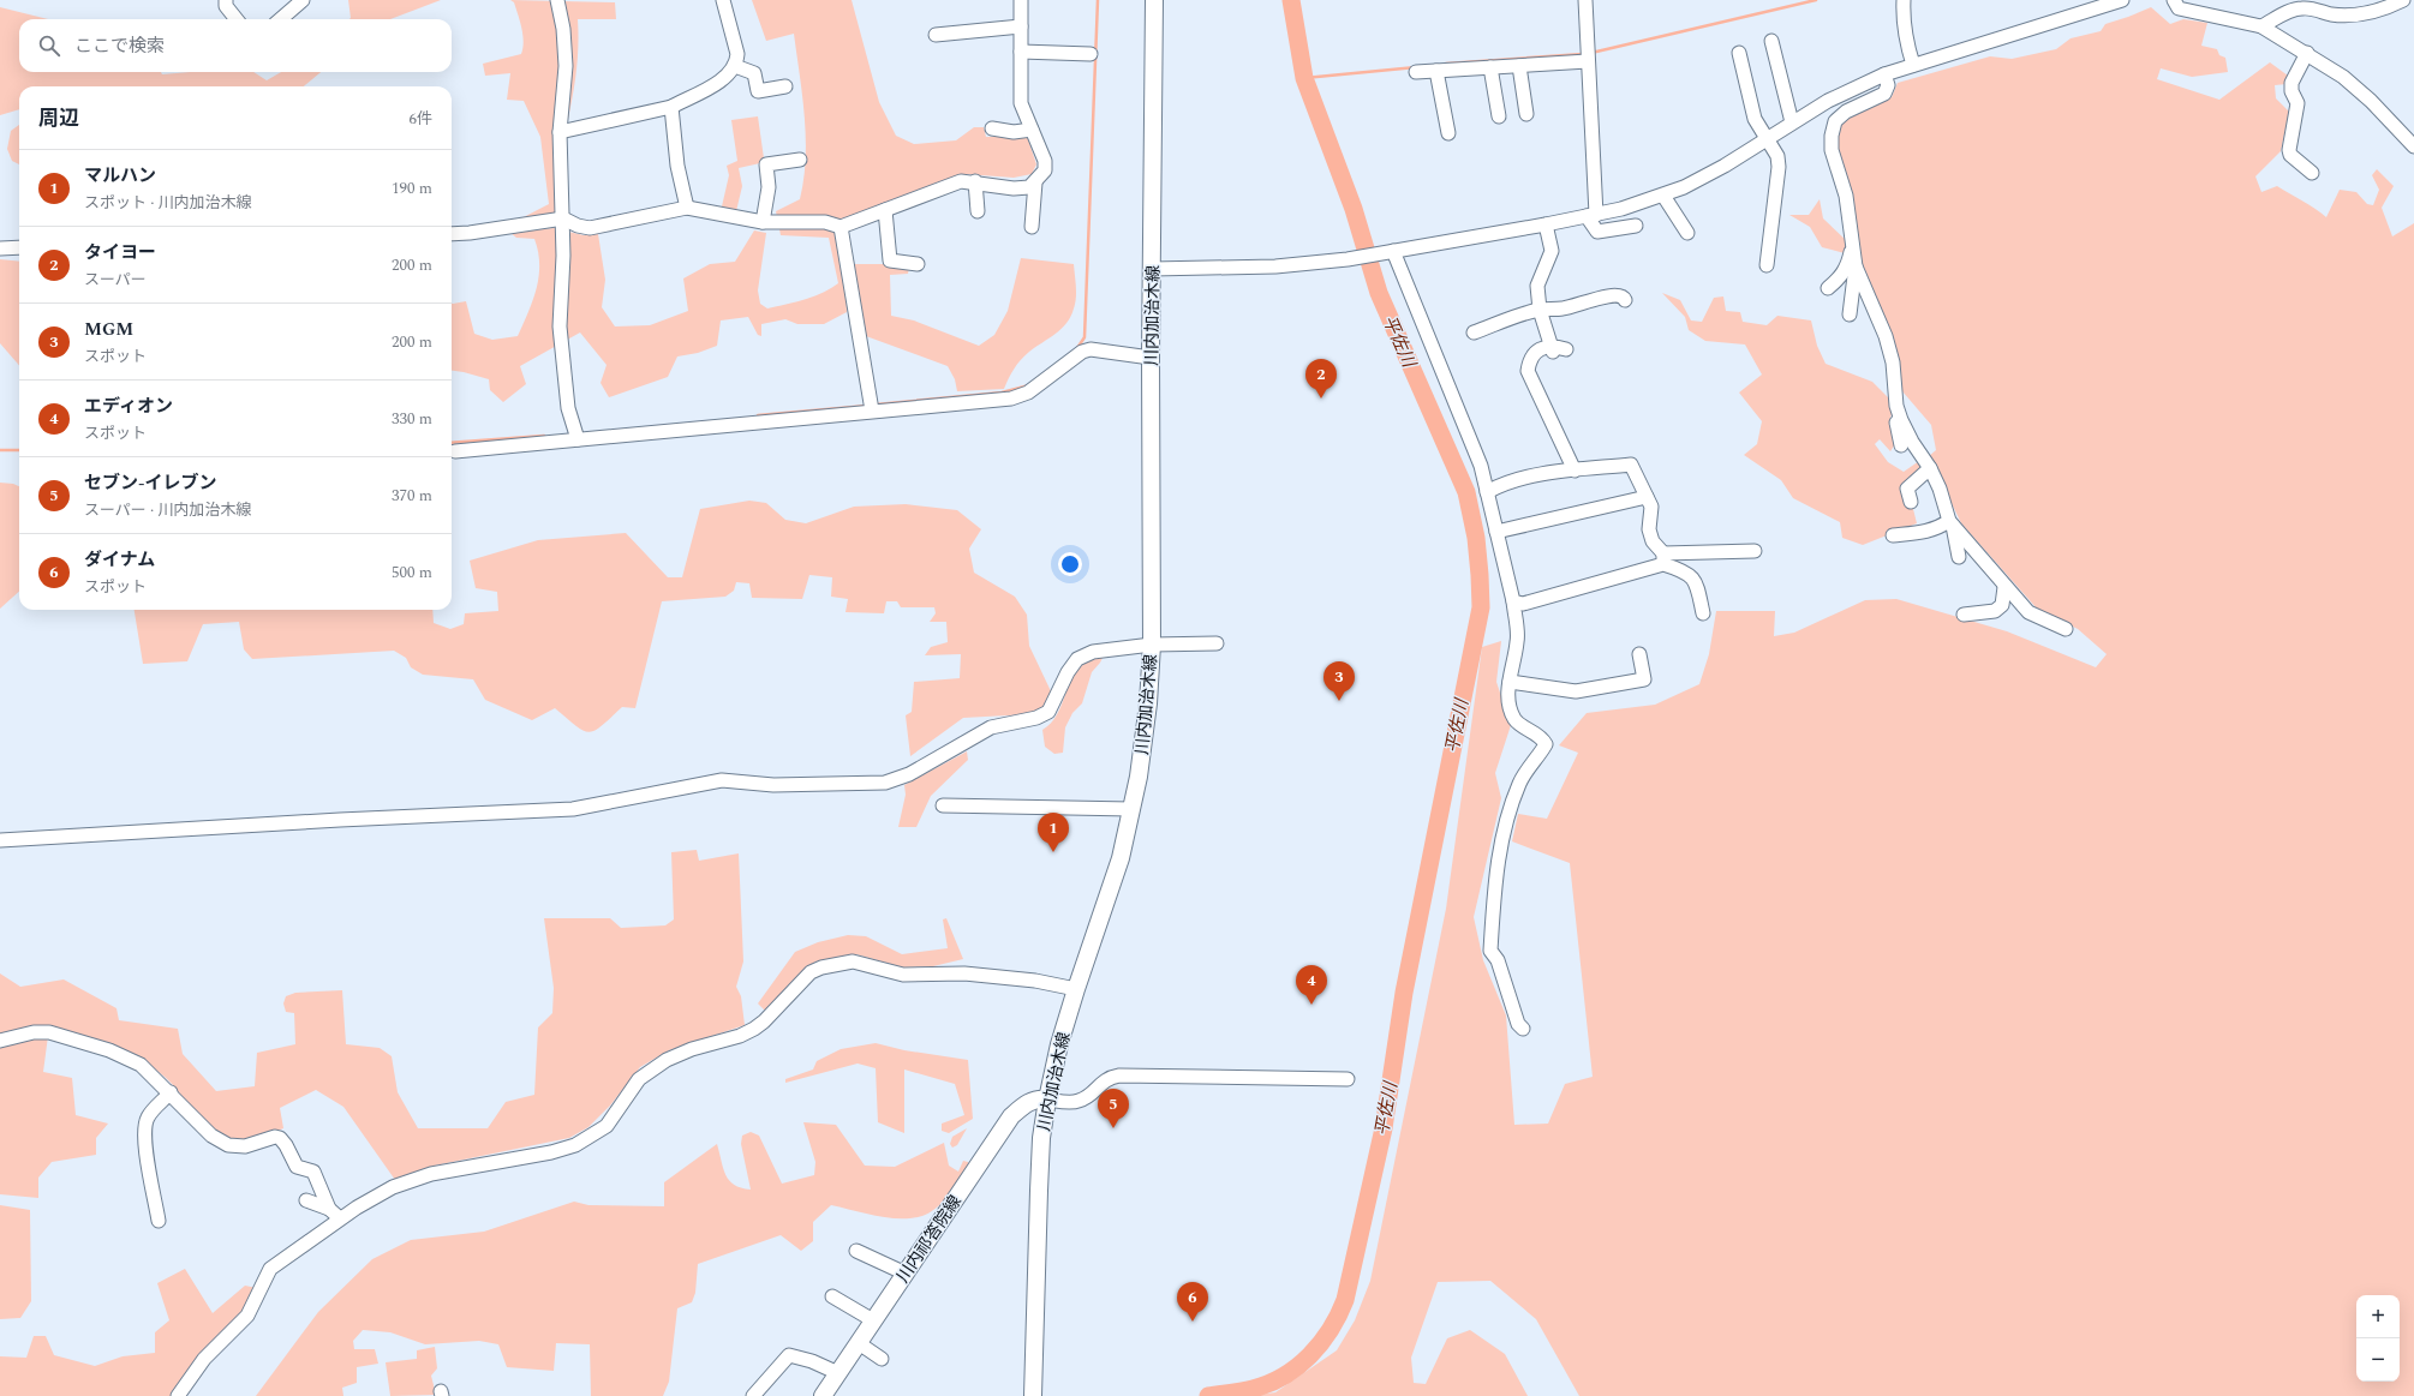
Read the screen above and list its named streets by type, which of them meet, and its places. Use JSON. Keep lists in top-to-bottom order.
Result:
{
  "streets": {
    "main road": ["川内加治木線", "川内祁答院線"]
  },
  "crossings": [
    ["川内加治木線", "川内祁答院線"]
  ],
  "water": ["平佐川"],
  "page": {
    "search": "ここで検索",
    "heading": ["周辺", "6件"],
    "list": [
      {
        "mark": "1",
        "name": "マルハン",
        "note": "スポット · 川内加治木線",
        "value": "190 m"
      },
      {
        "mark": "2",
        "name": "タイヨー",
        "note": "スーパー",
        "value": "200 m"
      },
      {
        "mark": "3",
        "name": "MGM",
        "note": "スポット",
        "value": "200 m"
      },
      {
        "mark": "4",
        "name": "エディオン",
        "note": "スポット",
        "value": "330 m"
      },
      {
        "mark": "5",
        "name": "セブン-イレブン",
        "note": "スーパー · 川内加治木線",
        "value": "370 m"
      },
      {
        "mark": "6",
        "name": "ダイナム",
        "note": "スポット",
        "value": "500 m"
      }
    ],
    "pins": [
      "2",
      "3",
      "1",
      "4",
      "5",
      "6"
    ],
    "map_buttons": ["+", "−"]
  }
}
